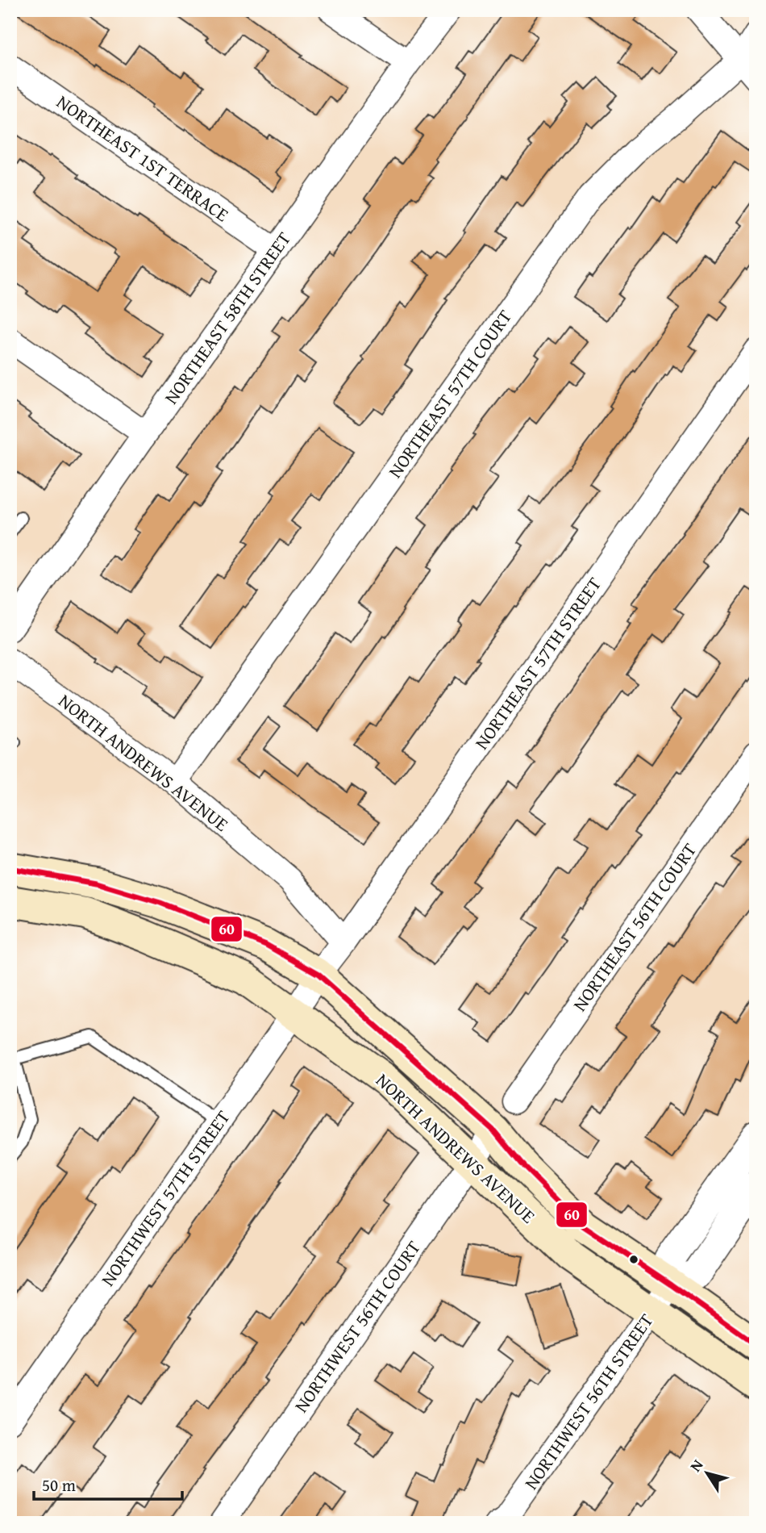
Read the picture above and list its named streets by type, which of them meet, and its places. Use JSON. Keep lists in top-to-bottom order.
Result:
{
  "streets": {
    "main road": ["NORTH ANDREWS AVENUE"],
    "street": [
      "NORTHEAST 1ST TERRACE",
      "NORTHEAST 58TH STREET",
      "NORTHEAST 57TH COURT",
      "NORTHEAST 57TH STREET",
      "NORTHEAST 56TH COURT",
      "NORTHWEST 57TH STREET",
      "NORTHWEST 56TH COURT",
      "NORTHWEST 56TH STREET"
    ]
  },
  "crossings": [
    ["NORTHEAST 1ST TERRACE", "NORTHEAST 58TH STREET"],
    ["NORTHEAST 57TH COURT", "NORTH ANDREWS AVENUE"],
    ["NORTHEAST 57TH STREET", "NORTH ANDREWS AVENUE"],
    ["NORTHEAST 57TH STREET", "NORTHWEST 57TH STREET"],
    ["NORTH ANDREWS AVENUE", "NORTHWEST 57TH STREET"],
    ["NORTH ANDREWS AVENUE", "NORTHWEST 56TH COURT"],
    ["NORTH ANDREWS AVENUE", "NORTHWEST 56TH STREET"]
  ],
  "lines": ["transit line 60"],
  "scale_bar": "50 m",
  "north": "top left"
}
